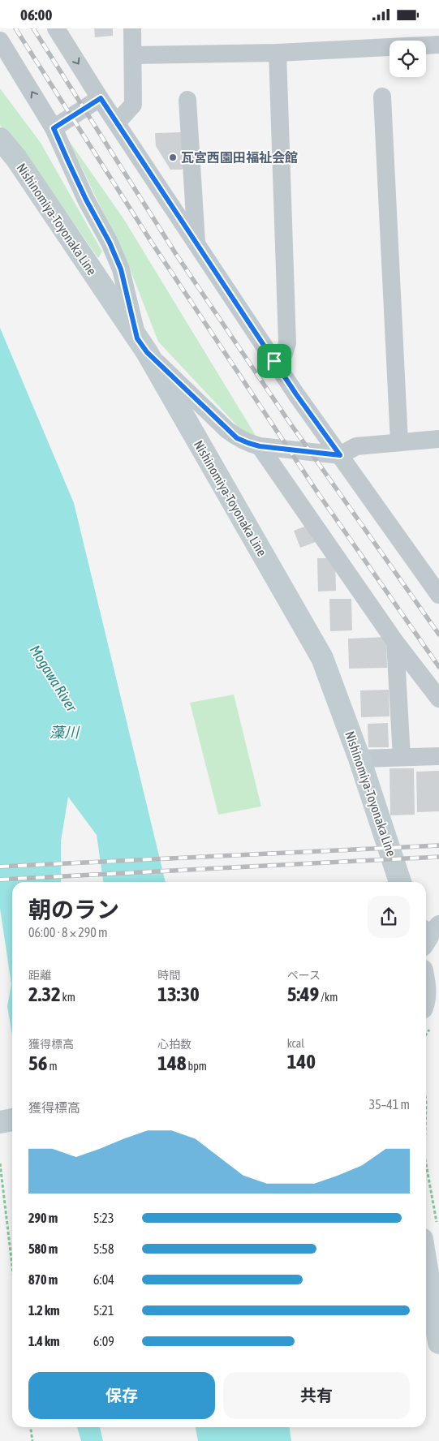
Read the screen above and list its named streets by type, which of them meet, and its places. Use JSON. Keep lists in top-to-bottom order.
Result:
{
  "streets": {
    "main road": ["Nishinomiya-Toyonaka Line"]
  },
  "water": ["Mogawa River", "藻川"],
  "places": ["瓦宮西園田福祉会館"],
  "page": {
    "status": "06:00",
    "heading": ["朝のラン", "06:00 · 8 × 290 m"],
    "stats": [
      ["距離", "2.32 km"],
      ["時間", "13:30"],
      ["ペース", "5:49 /km"],
      ["獲得標高", "56 m"],
      ["心拍数", "148 bpm"],
      ["kcal", "140"]
    ],
    "chart": ["獲得標高", "35–41 m"],
    "list": [
      {
        "name": "290 m",
        "note": "5:23"
      },
      {
        "name": "580 m",
        "note": "5:58"
      },
      {
        "name": "870 m",
        "note": "6:04"
      },
      {
        "name": "1.2 km",
        "note": "5:21"
      },
      {
        "name": "1.4 km",
        "note": "6:09"
      }
    ],
    "buttons": ["保存", "共有"]
  }
}
